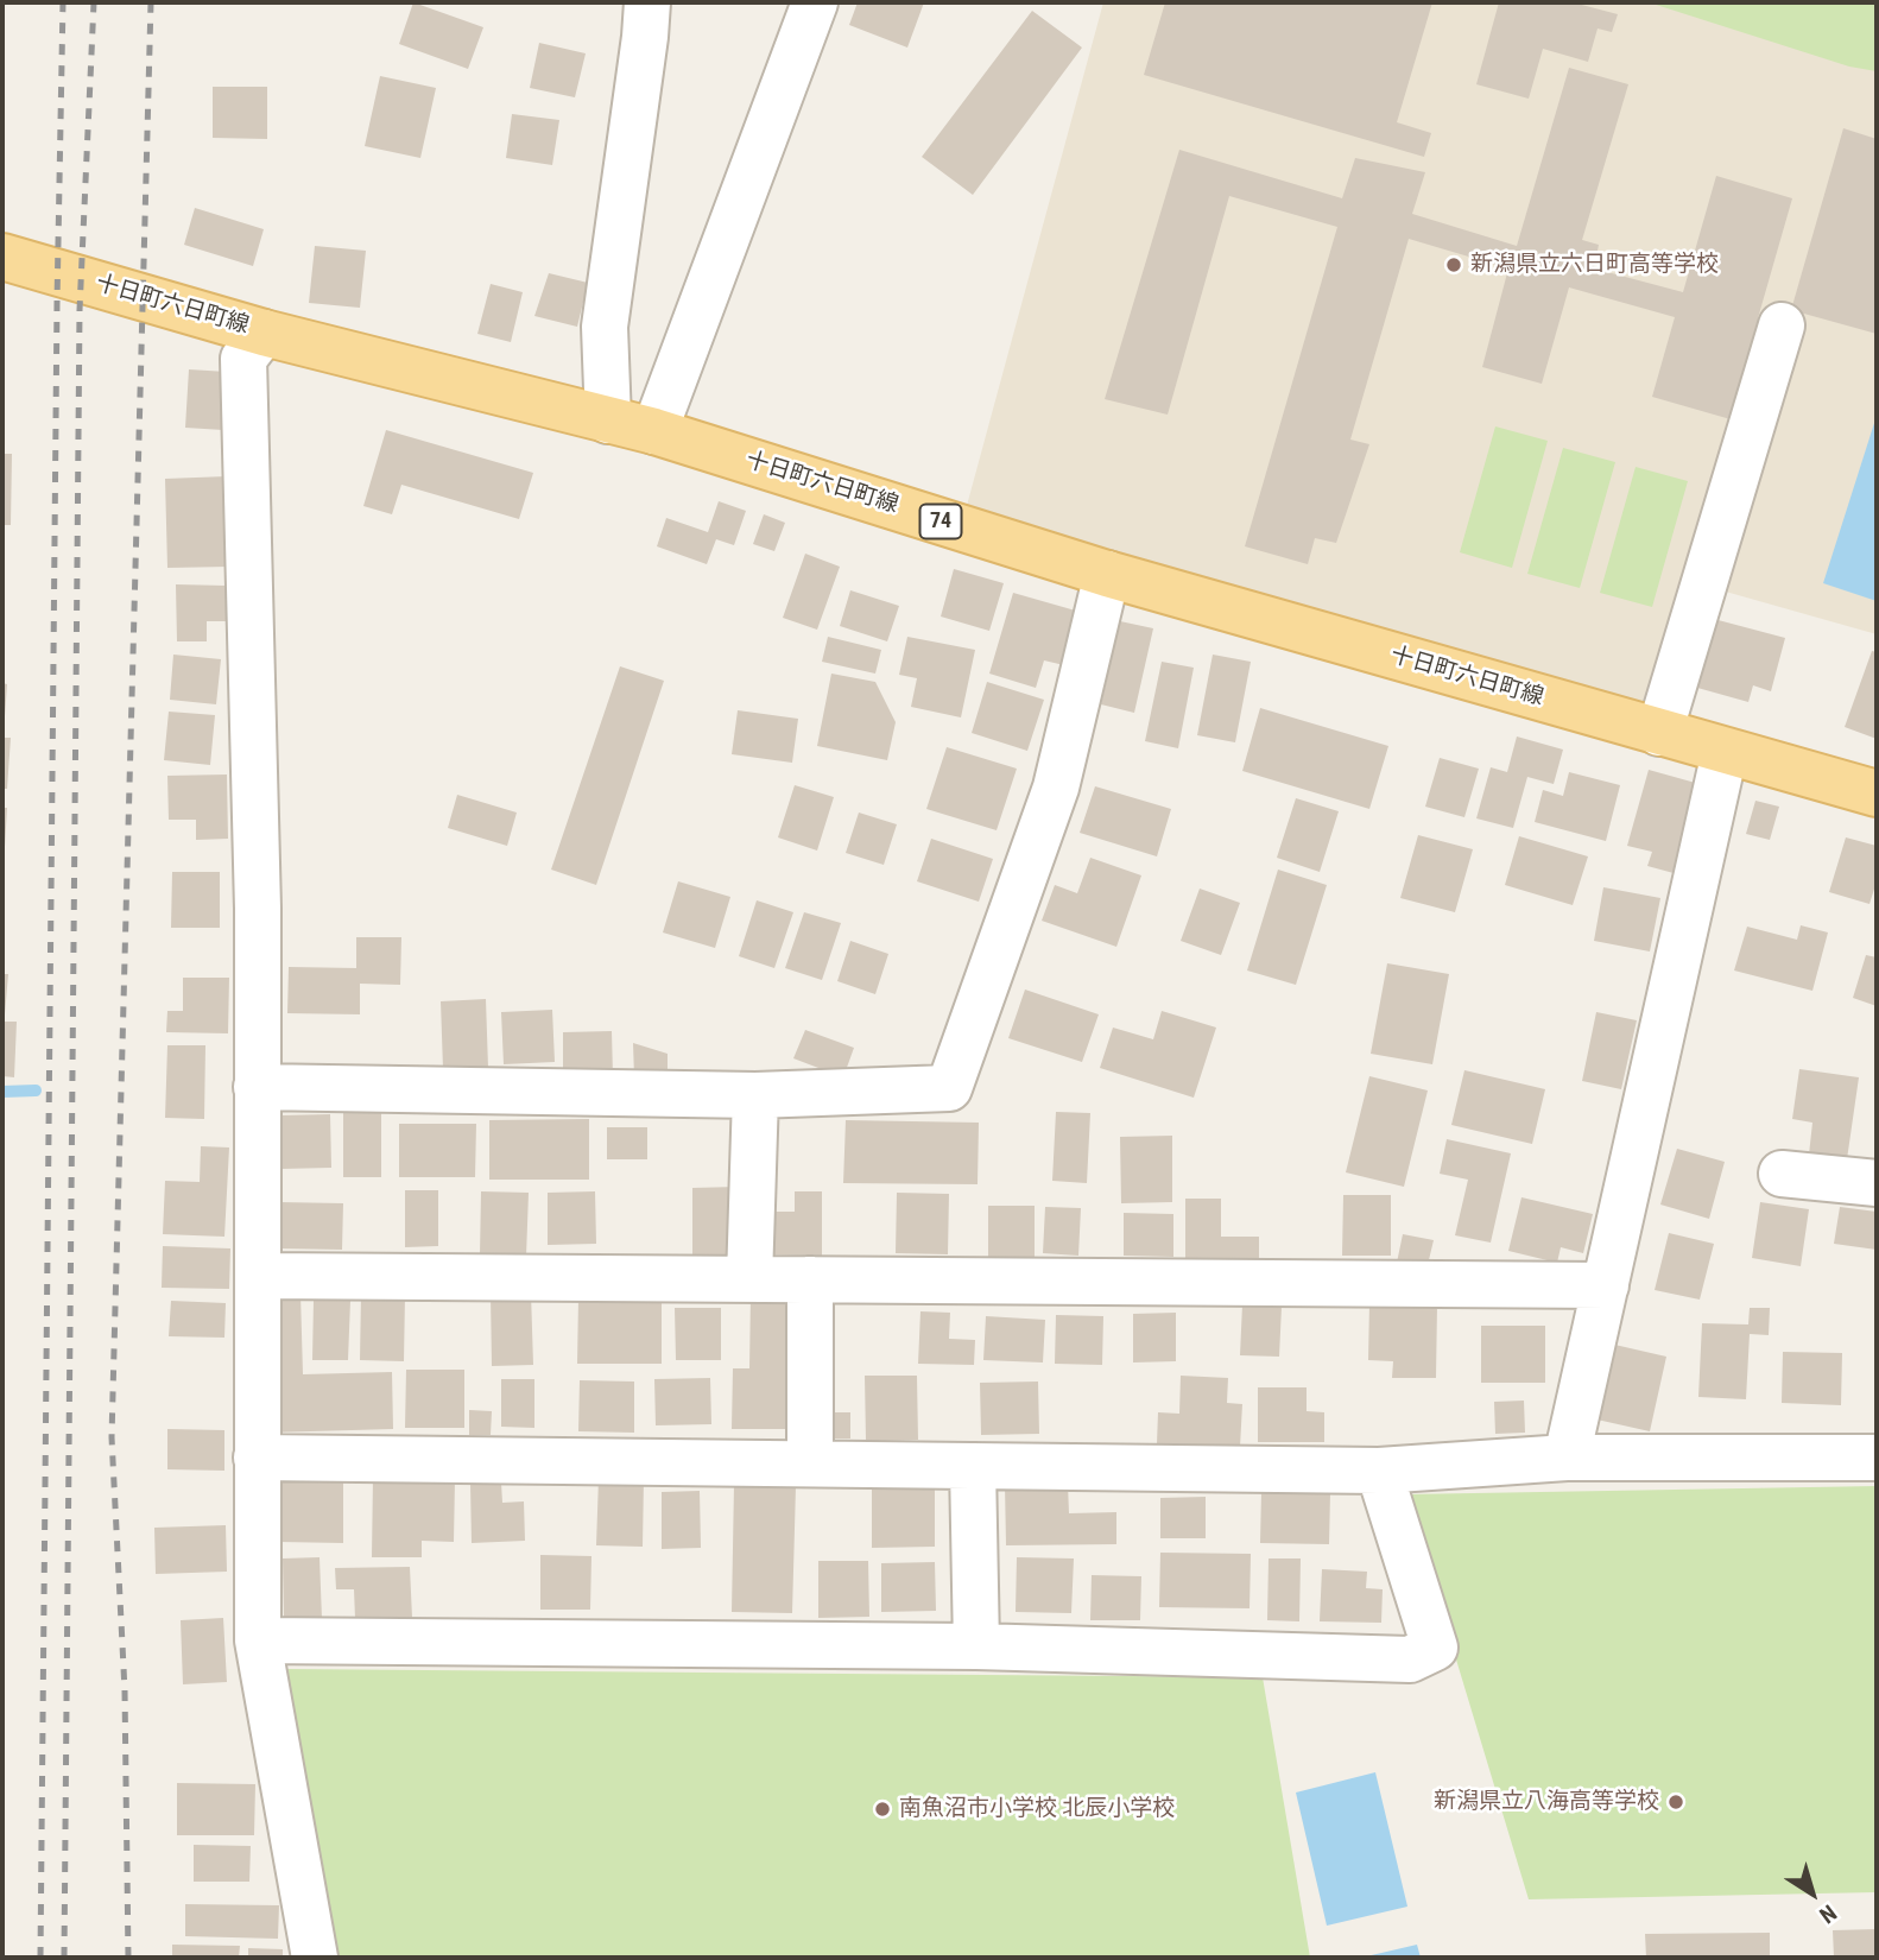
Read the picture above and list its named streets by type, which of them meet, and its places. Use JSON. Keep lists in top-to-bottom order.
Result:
{
  "streets": {
    "main road": ["十日町六日町線", "74"]
  },
  "places": ["新潟県立六日町高等学校", "新潟県立八海高等学校", "南魚沼市小学校 北辰小学校"],
  "north": "bottom right"
}
